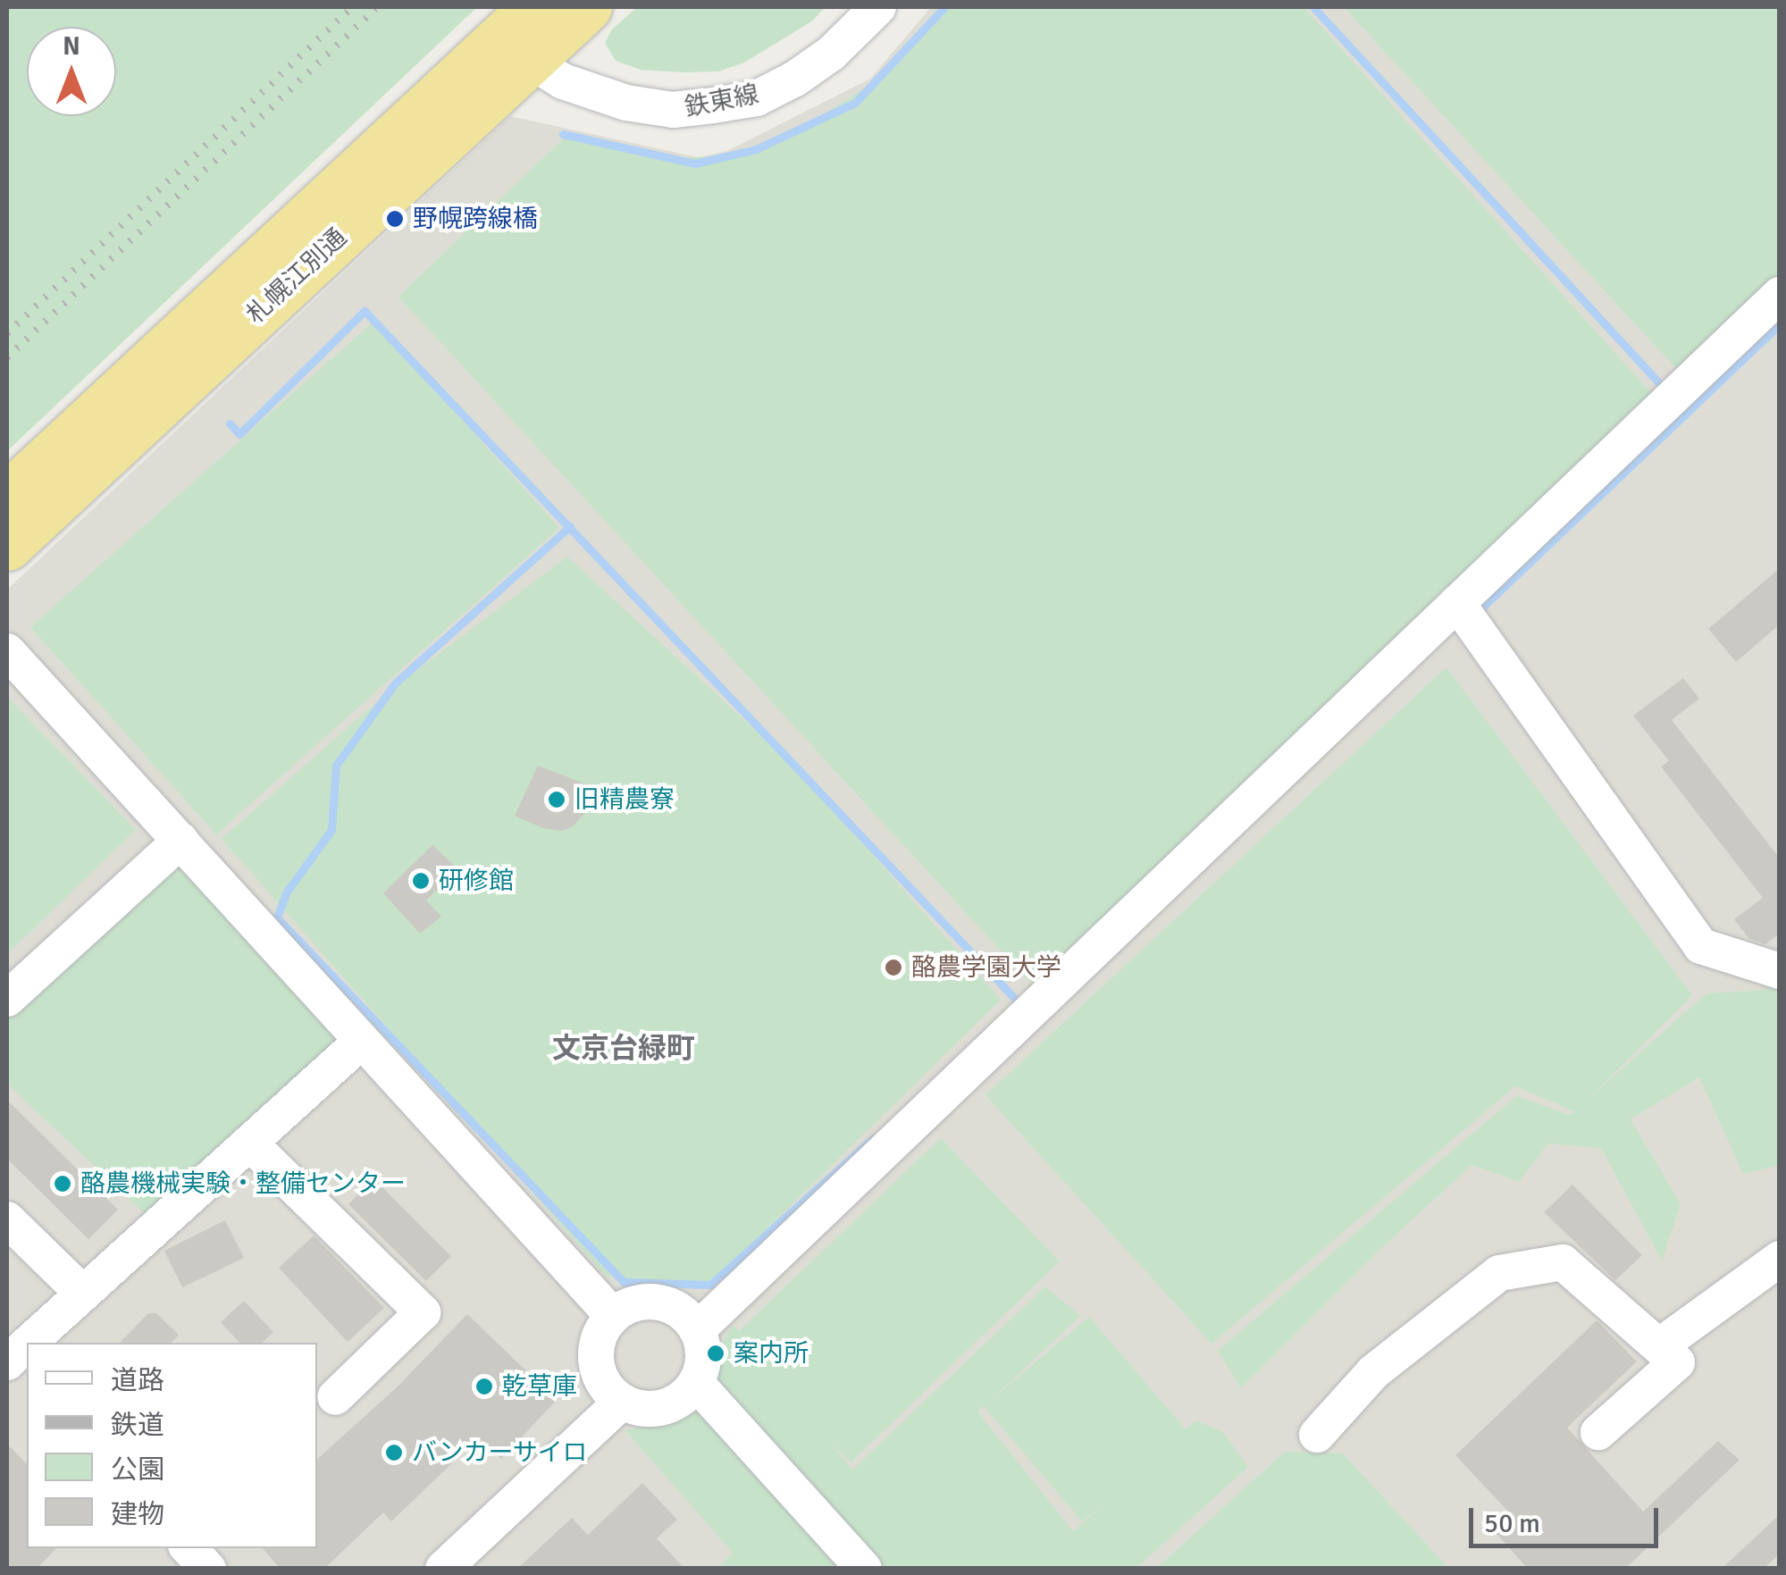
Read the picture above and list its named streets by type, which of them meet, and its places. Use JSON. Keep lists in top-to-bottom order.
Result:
{
  "streets": {
    "highway": ["札幌江別通"],
    "street": ["鉄東線"]
  },
  "crossings": [
    ["鉄東線", "札幌江別通"]
  ],
  "districts": ["文京台緑町"],
  "places": [
    "野幌跨線橋",
    "旧精農寮",
    "研修館",
    "酪農学園大学",
    "酪農機械実験・整備センター",
    "案内所",
    "乾草庫",
    "バンカーサイロ"
  ],
  "legend": [
    "道路",
    "鉄道",
    "公園",
    "建物"
  ],
  "scale_bar": "50 m",
  "north": "top"
}
